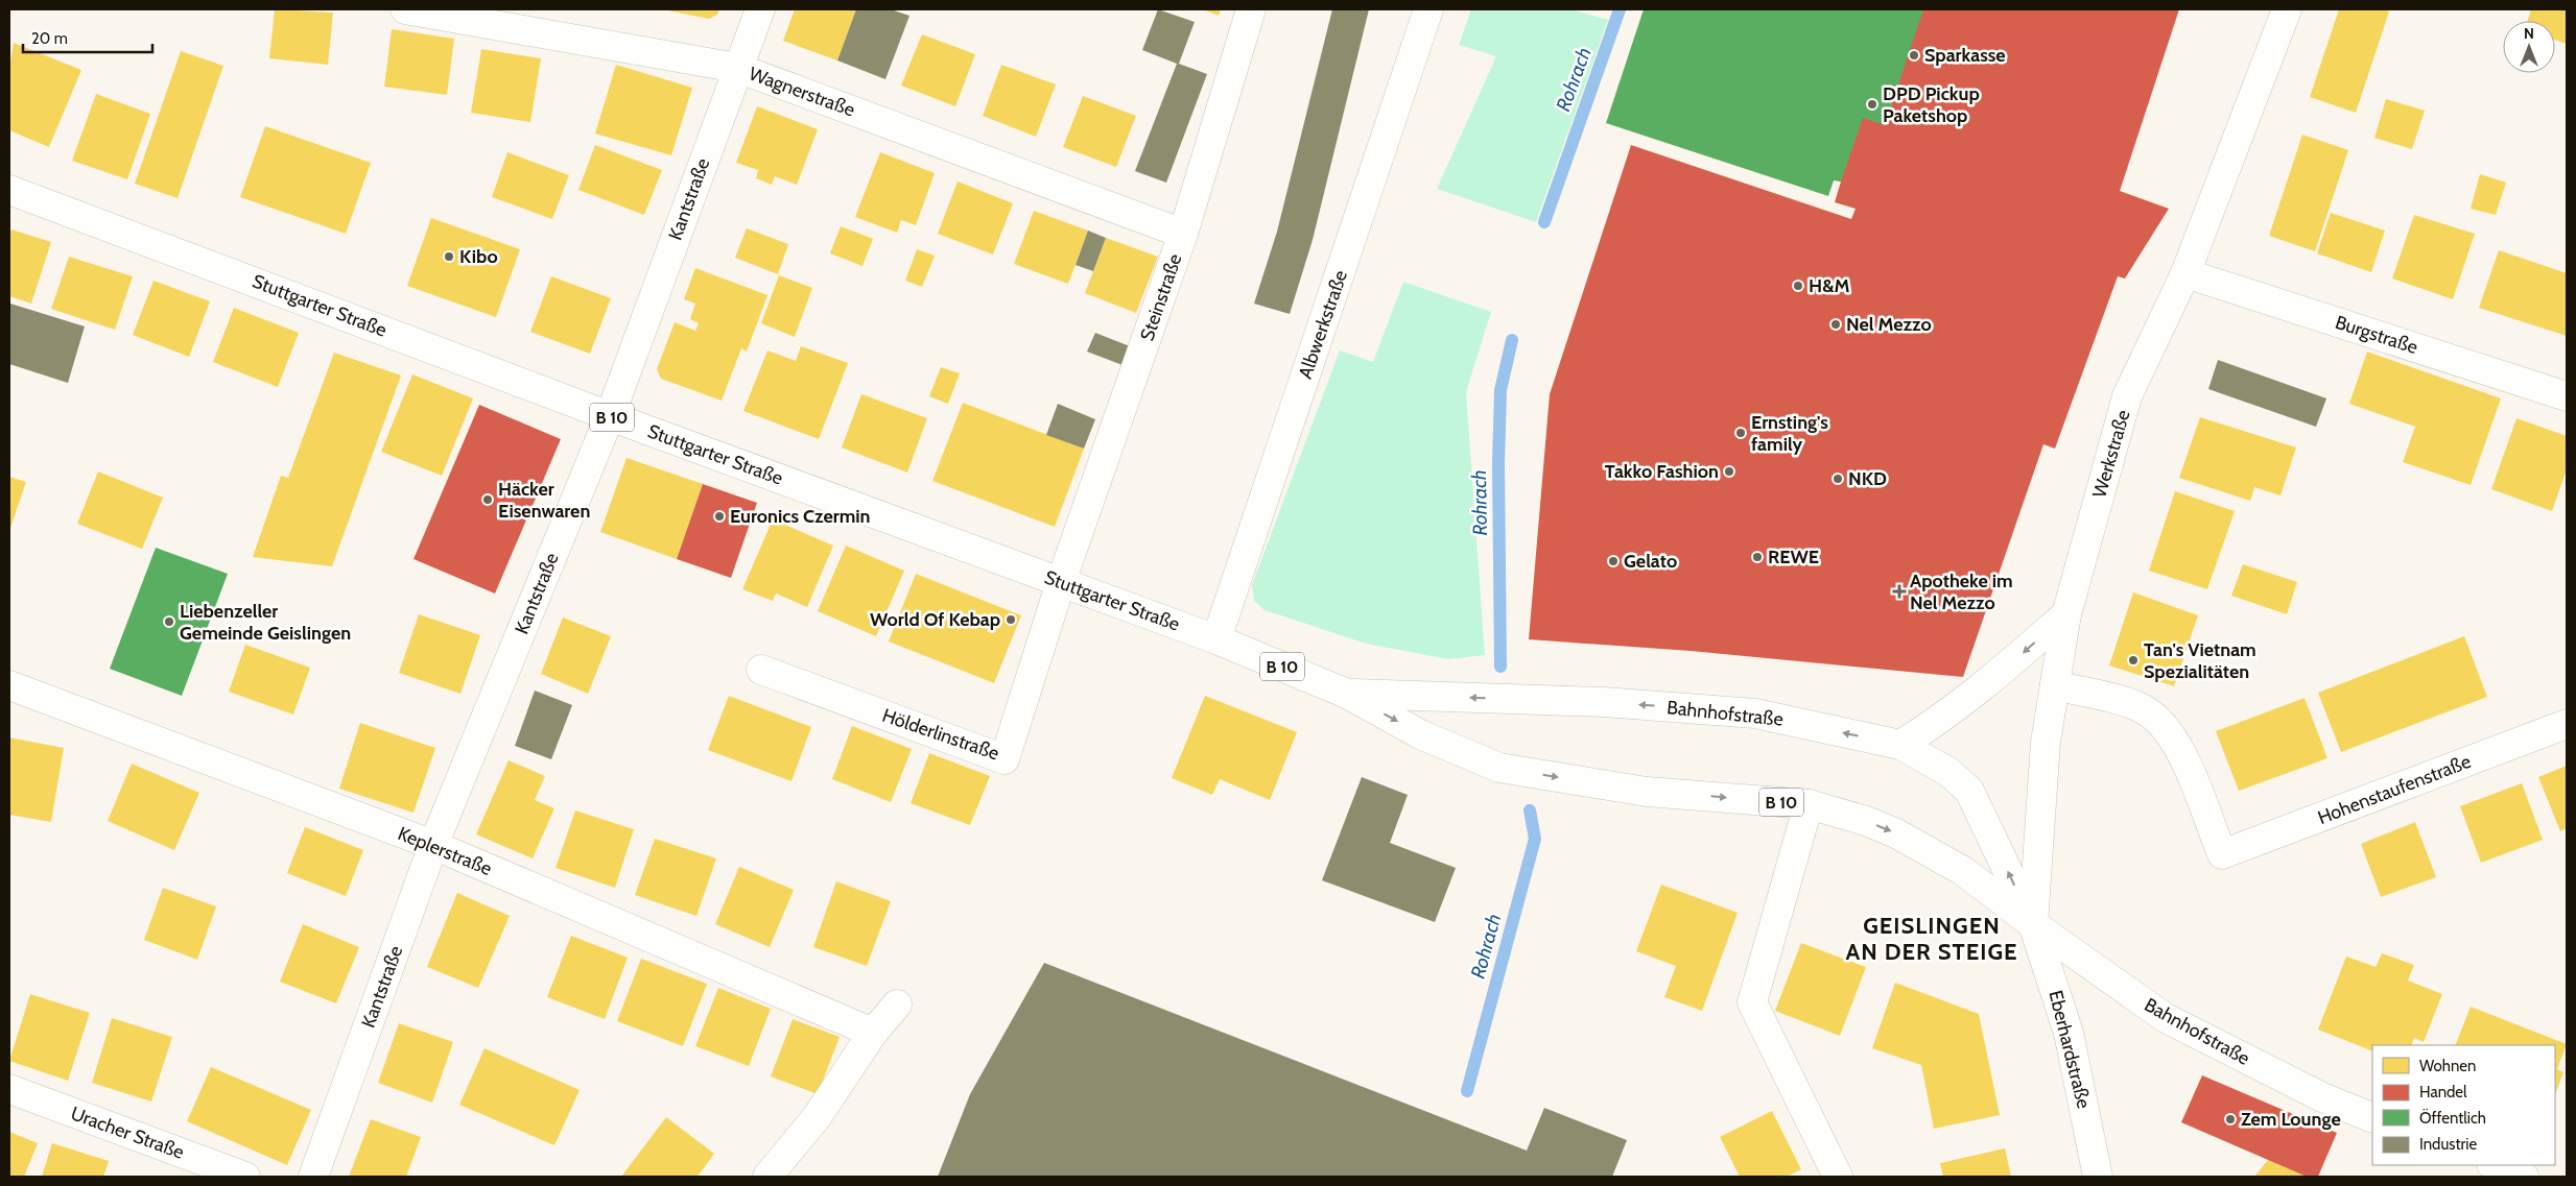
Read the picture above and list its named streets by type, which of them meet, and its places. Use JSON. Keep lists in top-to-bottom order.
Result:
{
  "streets": {
    "street": [
      "Wagnerstraße",
      "Kantstraße",
      "Steinstraße",
      "Stuttgarter Straße",
      "Albwerkstraße",
      "Burgstraße",
      "B 10",
      "Werkstraße",
      "Bahnhofstraße",
      "Hölderlinstraße",
      "Hohenstaufenstraße",
      "Keplerstraße",
      "Eberhardstraße",
      "Uracher Straße"
    ]
  },
  "crossings": [
    ["Wagnerstraße", "Kantstraße"],
    ["Wagnerstraße", "Steinstraße"],
    ["Kantstraße", "Stuttgarter Straße"],
    ["Kantstraße", "Keplerstraße"],
    ["Steinstraße", "Stuttgarter Straße"],
    ["Steinstraße", "Hölderlinstraße"],
    ["Stuttgarter Straße", "Albwerkstraße"],
    ["Stuttgarter Straße", "Bahnhofstraße"],
    ["Stuttgarter Straße", "Hölderlinstraße"],
    ["Albwerkstraße", "Bahnhofstraße"],
    ["Burgstraße", "Werkstraße"],
    ["Werkstraße", "Bahnhofstraße"],
    ["Werkstraße", "Hohenstaufenstraße"],
    ["Werkstraße", "Eberhardstraße"],
    ["Bahnhofstraße", "Eberhardstraße"]
  ],
  "districts": ["GEISLINGEN AN DER STEIGE"],
  "water": ["Rohrach"],
  "places": {
    "other": [
      "Sparkasse",
      "DPD Pickup Paketshop",
      "Kibo",
      "H&M",
      "Nel Mezzo",
      "Ernsting's family",
      "Takko Fashion",
      "NKD",
      "Häcker Eisenwaren",
      "Euronics Czermin",
      "REWE",
      "Gelato",
      "World Of Kebap",
      "Liebenzeller Gemeinde Geislingen",
      "Tan's Vietnam Spezialitäten",
      "Zem Lounge"
    ],
    "health": ["Apotheke im Nel Mezzo"]
  },
  "legend": [
    "Wohnen",
    "Handel",
    "Öffentlich",
    "Industrie"
  ],
  "scale_bar": "20 m",
  "north": "top"
}
